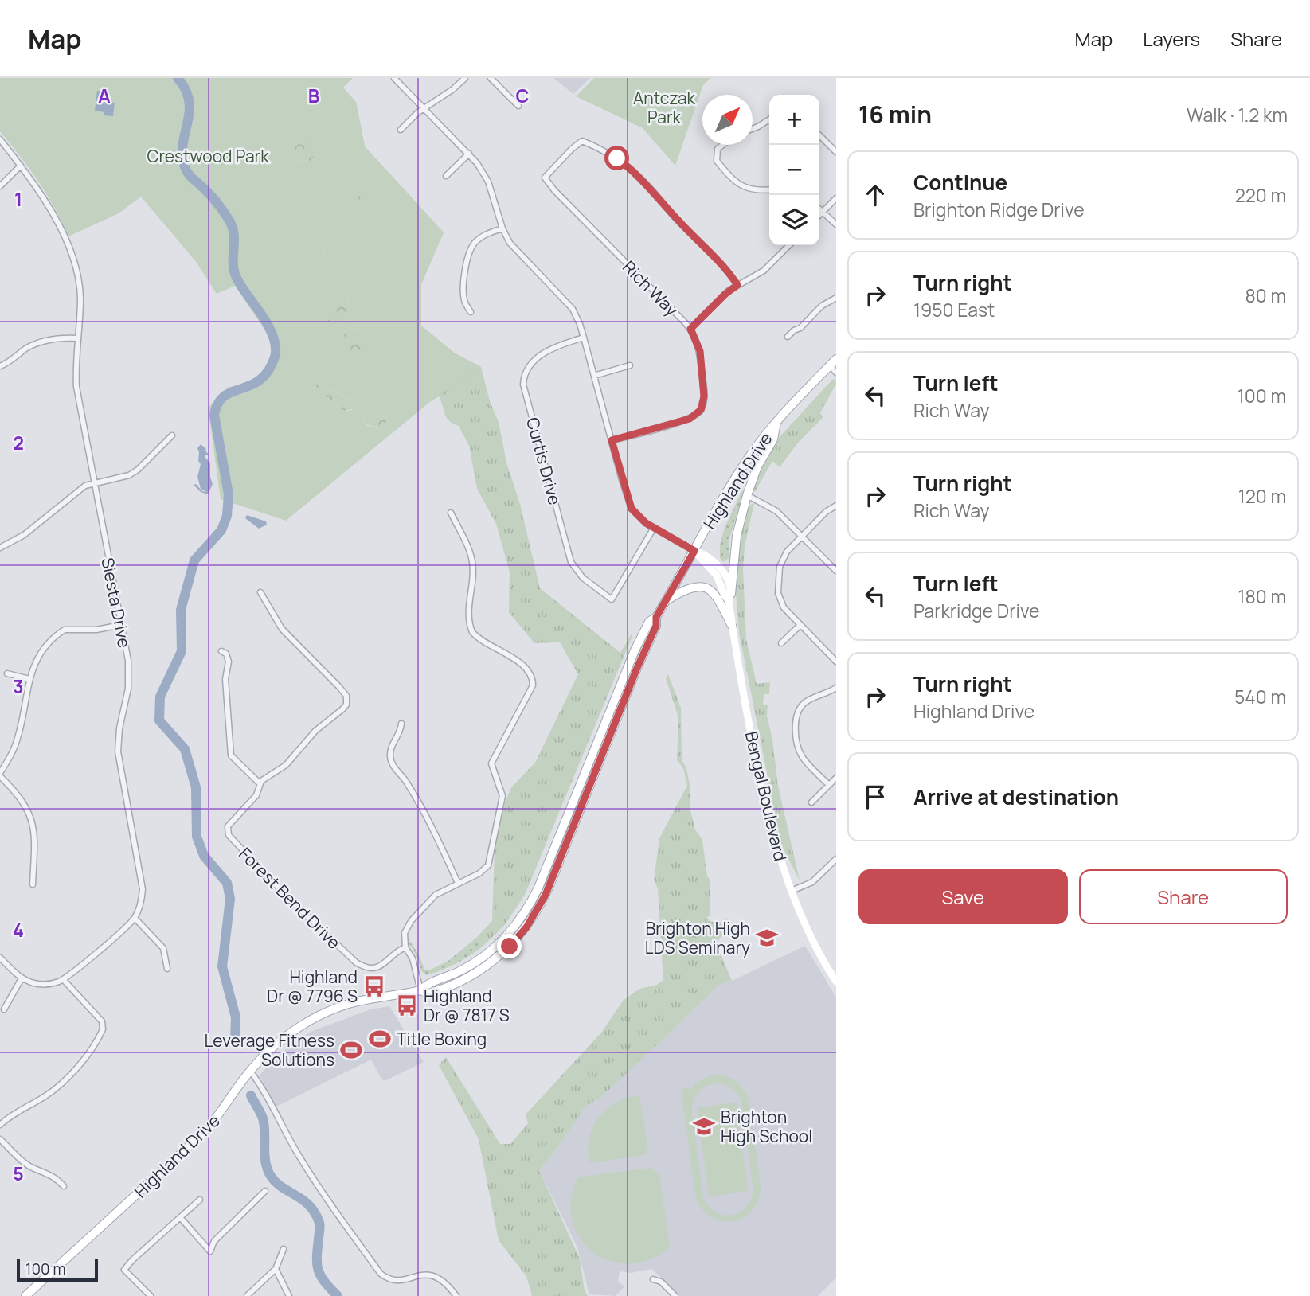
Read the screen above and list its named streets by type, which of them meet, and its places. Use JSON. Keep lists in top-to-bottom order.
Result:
{
  "streets": {
    "main road": ["Highland Drive", "Bengal Boulevard"],
    "street": [
      "Rich Way",
      "Curtis Drive",
      "Siesta Drive",
      "Forest Bend Drive"
    ]
  },
  "crossings": [
    ["Highland Drive", "Bengal Boulevard"]
  ],
  "parks": ["Antczak Park", "Crestwood Park"],
  "places": {
    "school or university": ["Brighton High LDS Seminary", "Brighton High School"],
    "bus stop": ["Highland Dr @ 7796 S", "Highland Dr @ 7817 S"],
    "sports": ["Title Boxing", "Leverage Fitness Solutions"]
  },
  "scale_bar": "100 m",
  "north": "top right",
  "page": {
    "header": "Map",
    "nav": ["Map", "Layers", "Share"],
    "heading": ["16 min", "Walk · 1.2 km"],
    "map_buttons": ["+", "−"],
    "list": [
      ["Continue", "Brighton Ridge Drive", "220 m"],
      ["Turn right", "1950 East", "80 m"],
      ["Turn left", "Rich Way", "100 m"],
      ["Turn right", "Rich Way", "120 m"],
      ["Turn left", "Parkridge Drive", "180 m"],
      ["Turn right", "Highland Drive", "540 m"],
      "Arrive at destination"
    ],
    "buttons": ["Save", "Share"],
    "scale": "100 m"
  },
  "grid": {
    "columns": ["A", "B", "C"],
    "rows": [
      "1",
      "2",
      "3",
      "4",
      "5"
    ]
  }
}
